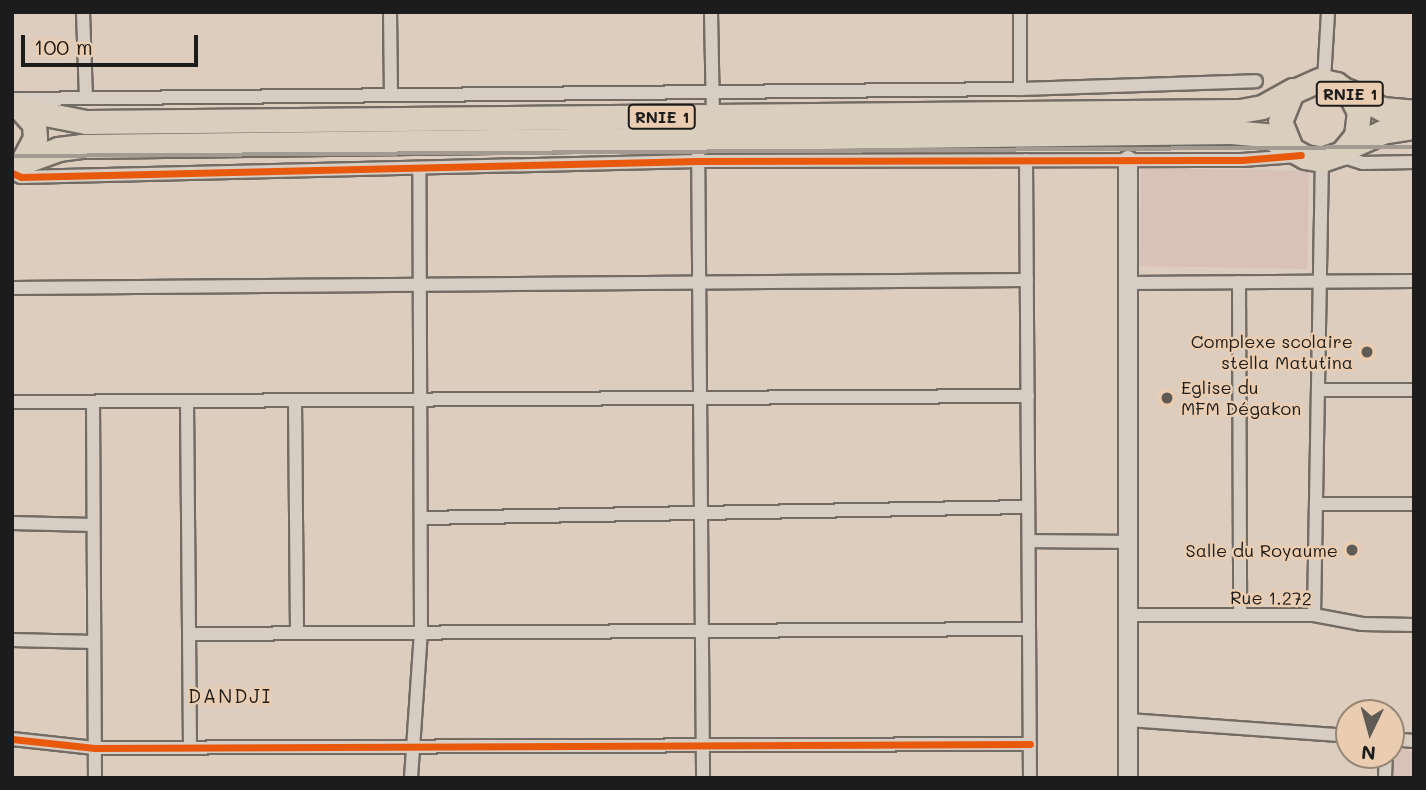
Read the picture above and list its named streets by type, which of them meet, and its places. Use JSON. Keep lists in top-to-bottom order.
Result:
{
  "streets": {
    "highway": ["RNIE 1"],
    "street": ["Rue 1.272"]
  },
  "districts": ["DANDJI"],
  "places": ["Complexe scolaire stella Matutina", "Eglise du MFM Dégakon", "Salle du Royaume"],
  "scale_bar": "100 m",
  "north": "bottom"
}
